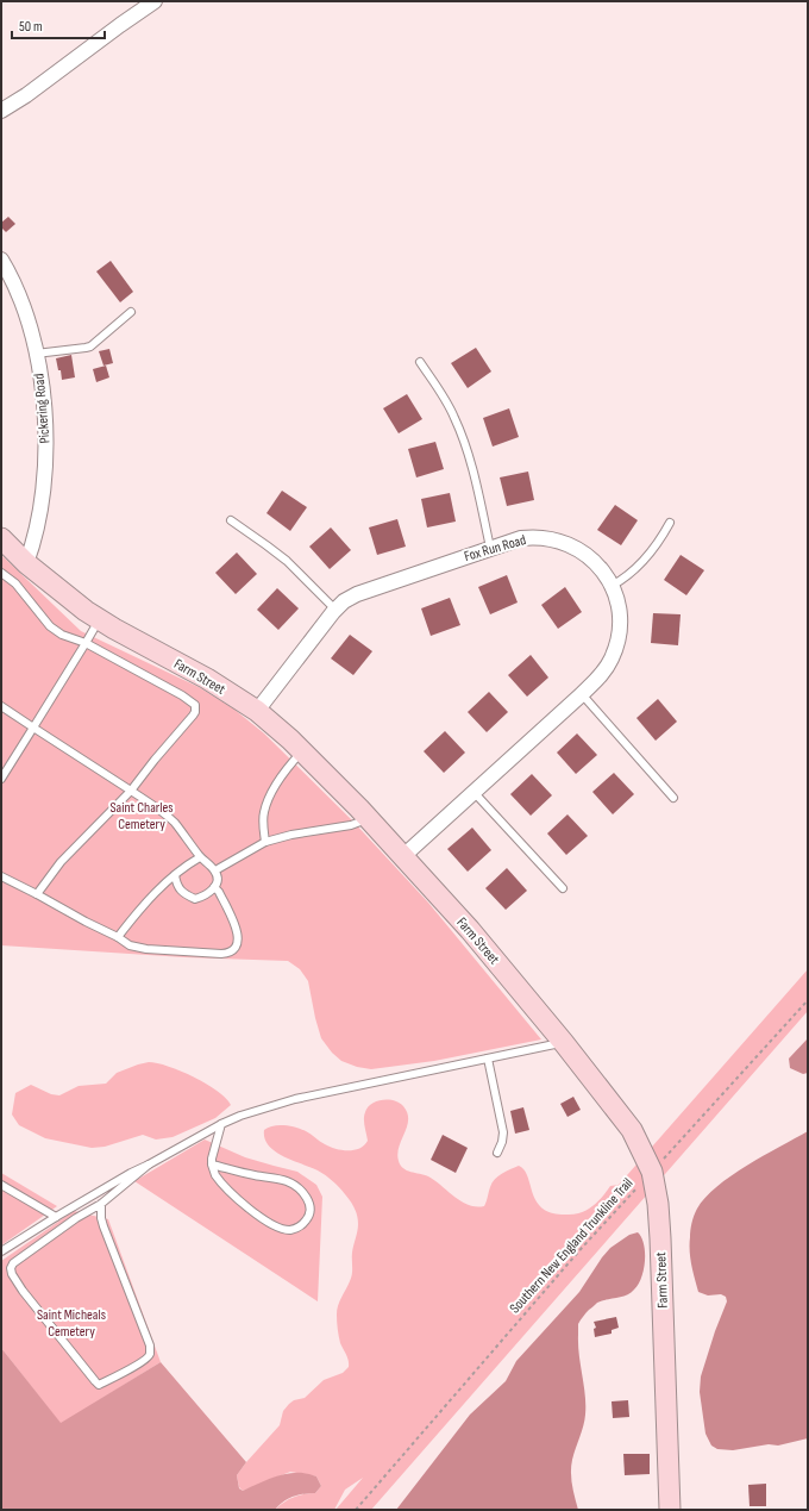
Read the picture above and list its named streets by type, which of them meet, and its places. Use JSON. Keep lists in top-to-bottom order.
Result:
{
  "streets": {
    "street": ["Pickering Road", "Fox Run Road", "Farm Street"],
    "path": ["Southern New England Trunkline Trail"]
  },
  "crossings": [
    ["Pickering Road", "Farm Street"],
    ["Fox Run Road", "Farm Street"],
    ["Farm Street", "Southern New England Trunkline Trail"]
  ],
  "parks": ["Saint Charles Cemetery", "Saint Micheals Cemetery"],
  "scale_bar": "50 m"
}
